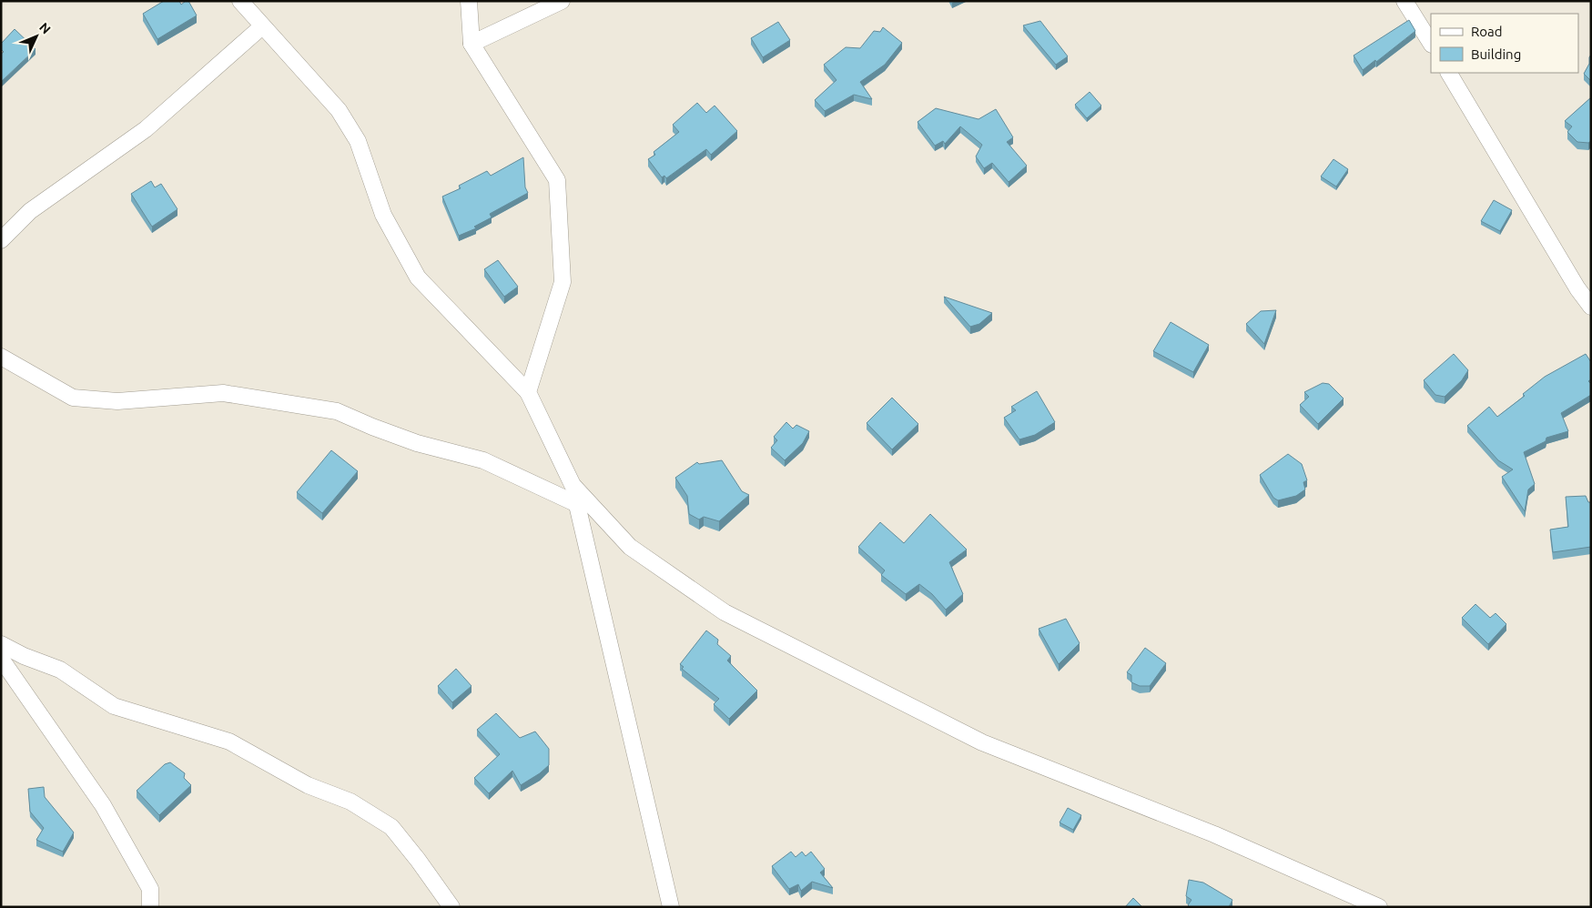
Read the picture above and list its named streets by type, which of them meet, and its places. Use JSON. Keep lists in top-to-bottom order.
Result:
{
  "legend": ["Road", "Building"],
  "north": "top right"
}
